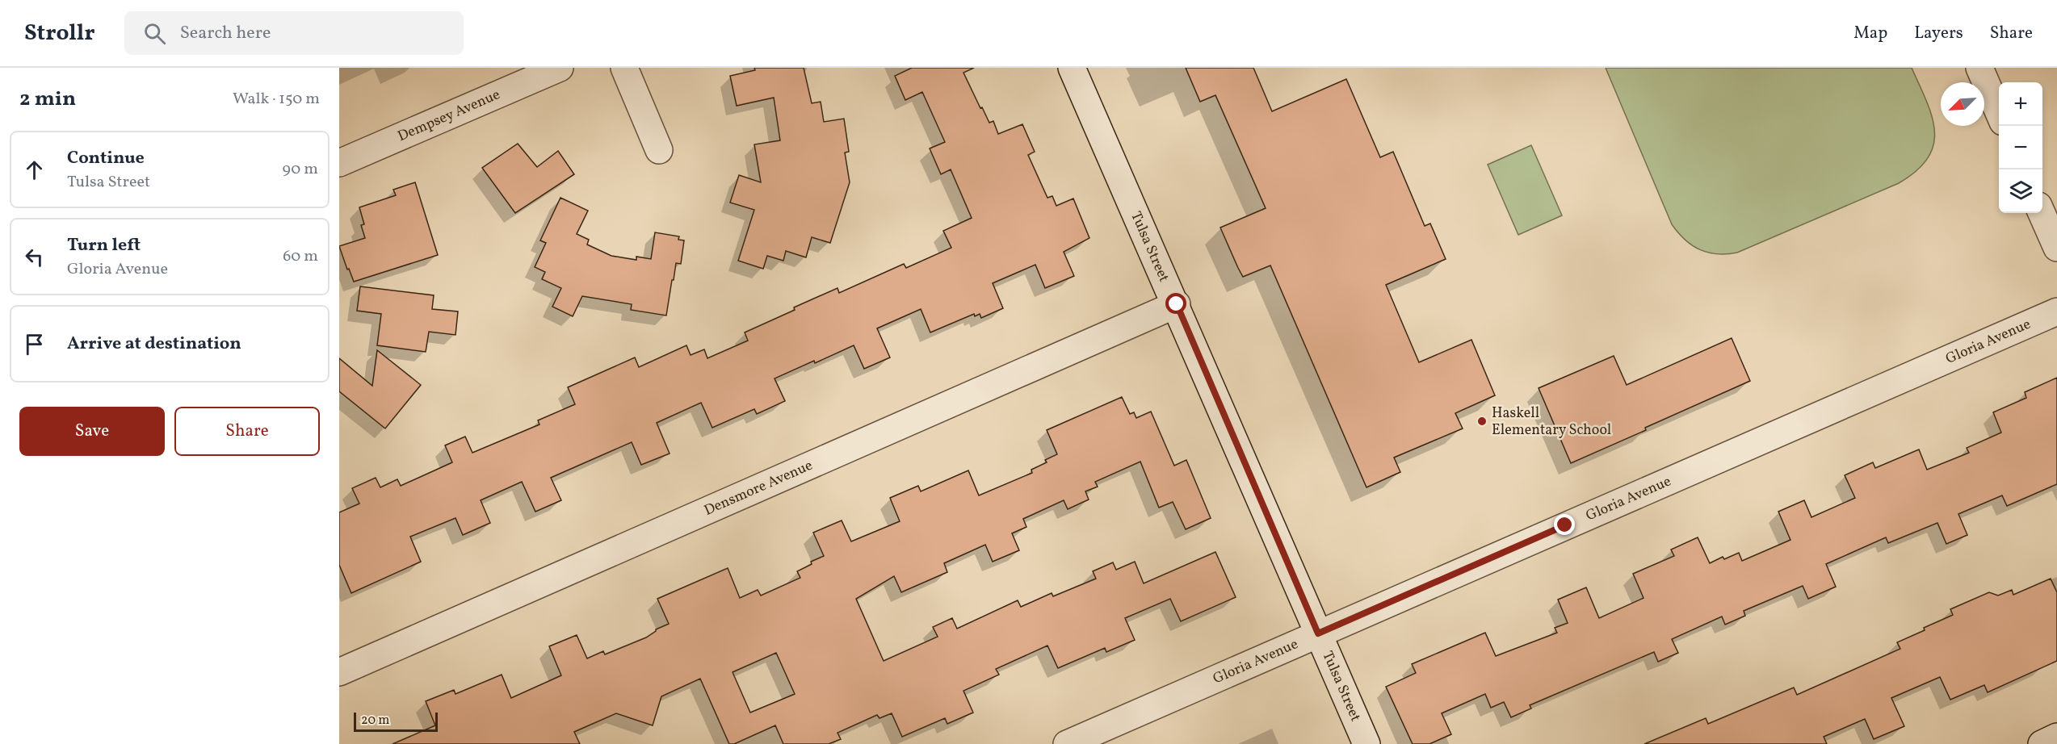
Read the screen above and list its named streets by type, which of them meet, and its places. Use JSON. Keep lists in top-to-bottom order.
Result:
{
  "streets": {
    "street": [
      "Dempsey Avenue",
      "Tulsa Street",
      "Gloria Avenue",
      "Densmore Avenue"
    ]
  },
  "crossings": [
    ["Tulsa Street", "Gloria Avenue"],
    ["Tulsa Street", "Densmore Avenue"]
  ],
  "places": ["Haskell Elementary School"],
  "scale_bar": "20 m",
  "north": "bottom left",
  "page": {
    "header": "Strollr",
    "search": "Search here",
    "nav": ["Map", "Layers", "Share"],
    "heading": ["2 min", "Walk · 150 m"],
    "map_buttons": ["+", "−"],
    "list": [
      ["Continue", "Tulsa Street", "90 m"],
      ["Turn left", "Gloria Avenue", "60 m"],
      "Arrive at destination"
    ],
    "buttons": ["Save", "Share"],
    "scale": "20 m"
  }
}
